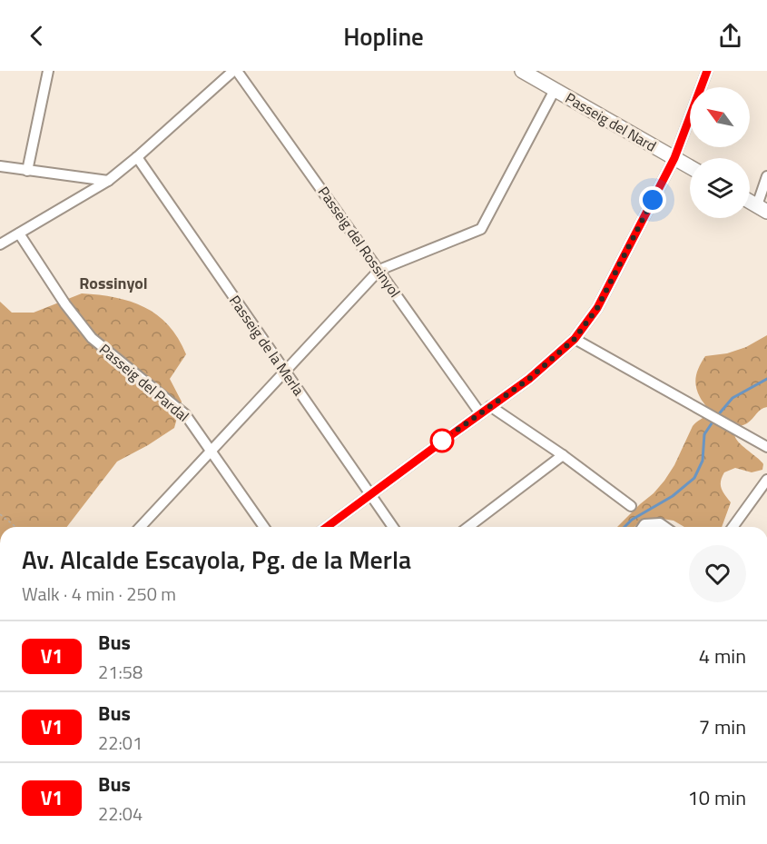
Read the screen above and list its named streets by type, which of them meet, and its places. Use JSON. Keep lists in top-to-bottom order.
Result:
{
  "streets": {
    "street": [
      "Passeig del Nard",
      "Passeig del Rossinyol",
      "Passeig de la Merla",
      "Passeig del Pardal"
    ]
  },
  "districts": ["Rossinyol"],
  "lines": ["bus line V1"],
  "north": "top left",
  "page": {
    "header": "Hopline",
    "heading": ["Av. Alcalde Escayola, Pg. de la Merla", "Walk · 4 min · 250 m"],
    "list": [
      {
        "mark": "V1",
        "name": "Bus",
        "note": "21:58",
        "value": "4 min"
      },
      {
        "mark": "V1",
        "name": "Bus",
        "note": "22:01",
        "value": "7 min"
      },
      {
        "mark": "V1",
        "name": "Bus",
        "note": "22:04",
        "value": "10 min"
      }
    ]
  }
}
